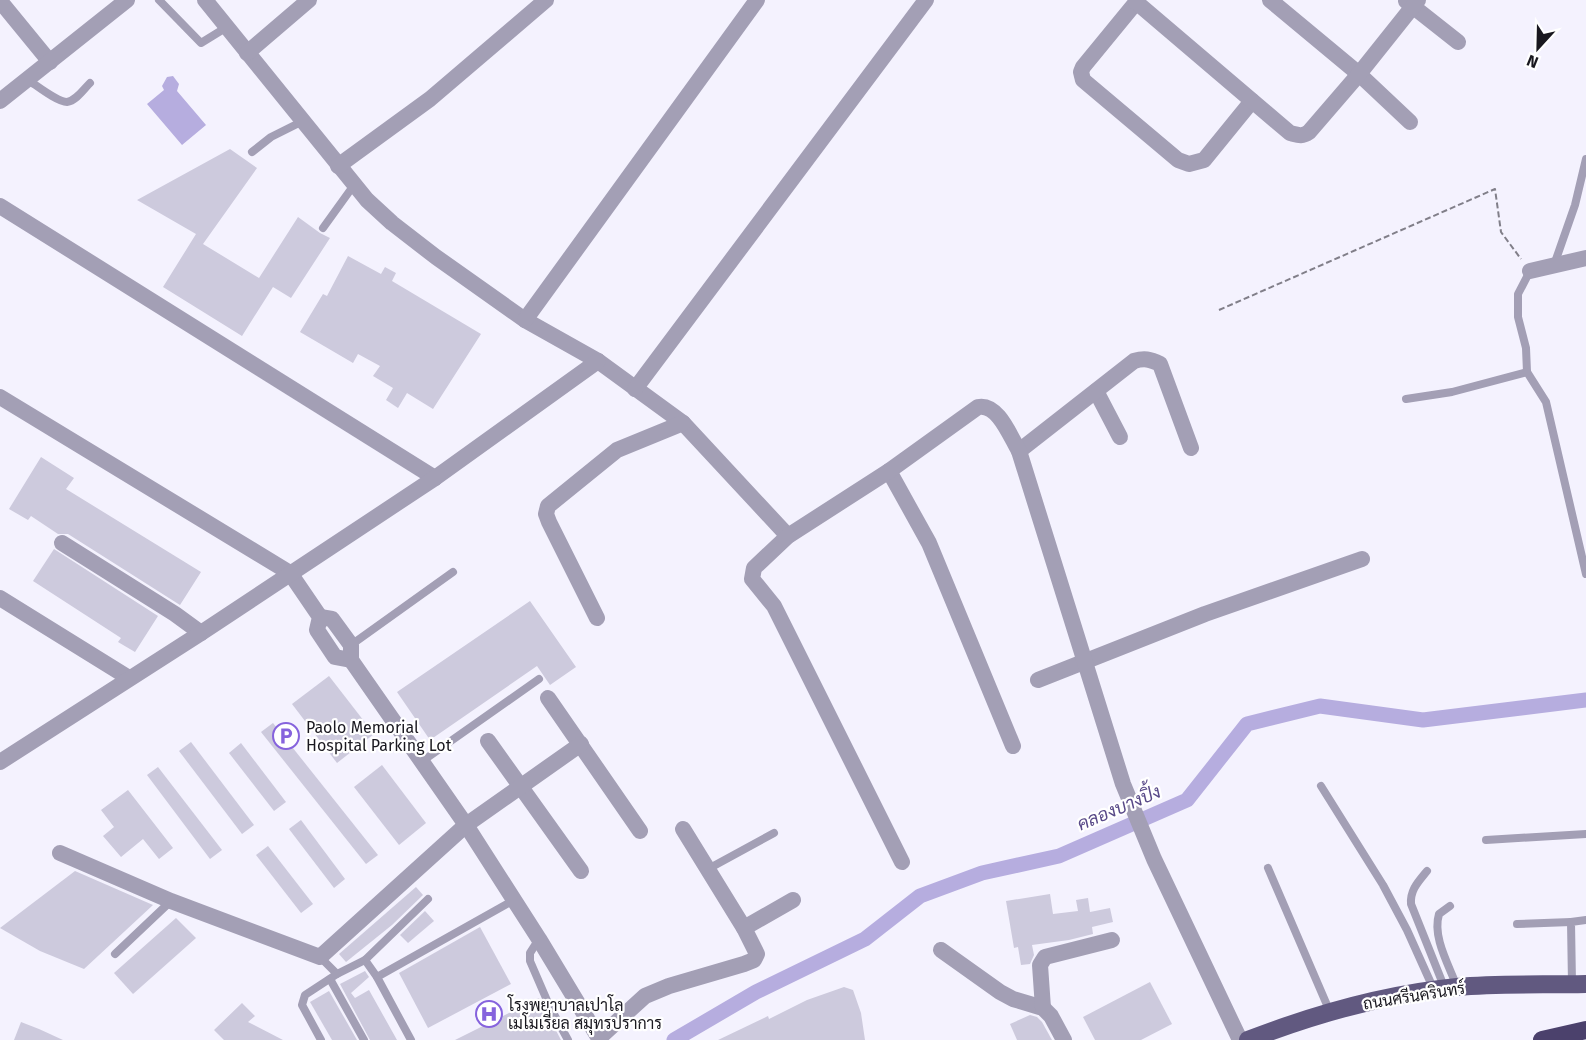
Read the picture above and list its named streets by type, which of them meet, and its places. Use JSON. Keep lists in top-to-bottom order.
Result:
{
  "streets": {
    "main road": ["ถนนศรีนครินทร์"]
  },
  "water": ["คลองบางปิ้ง"],
  "places": {
    "parking": ["Paolo Memorial Hospital Parking Lot"],
    "hospital": ["โรงพยาบาลเปาโล เมโมเรี่ยล สมุทรปราการ"]
  },
  "north": "bottom"
}
